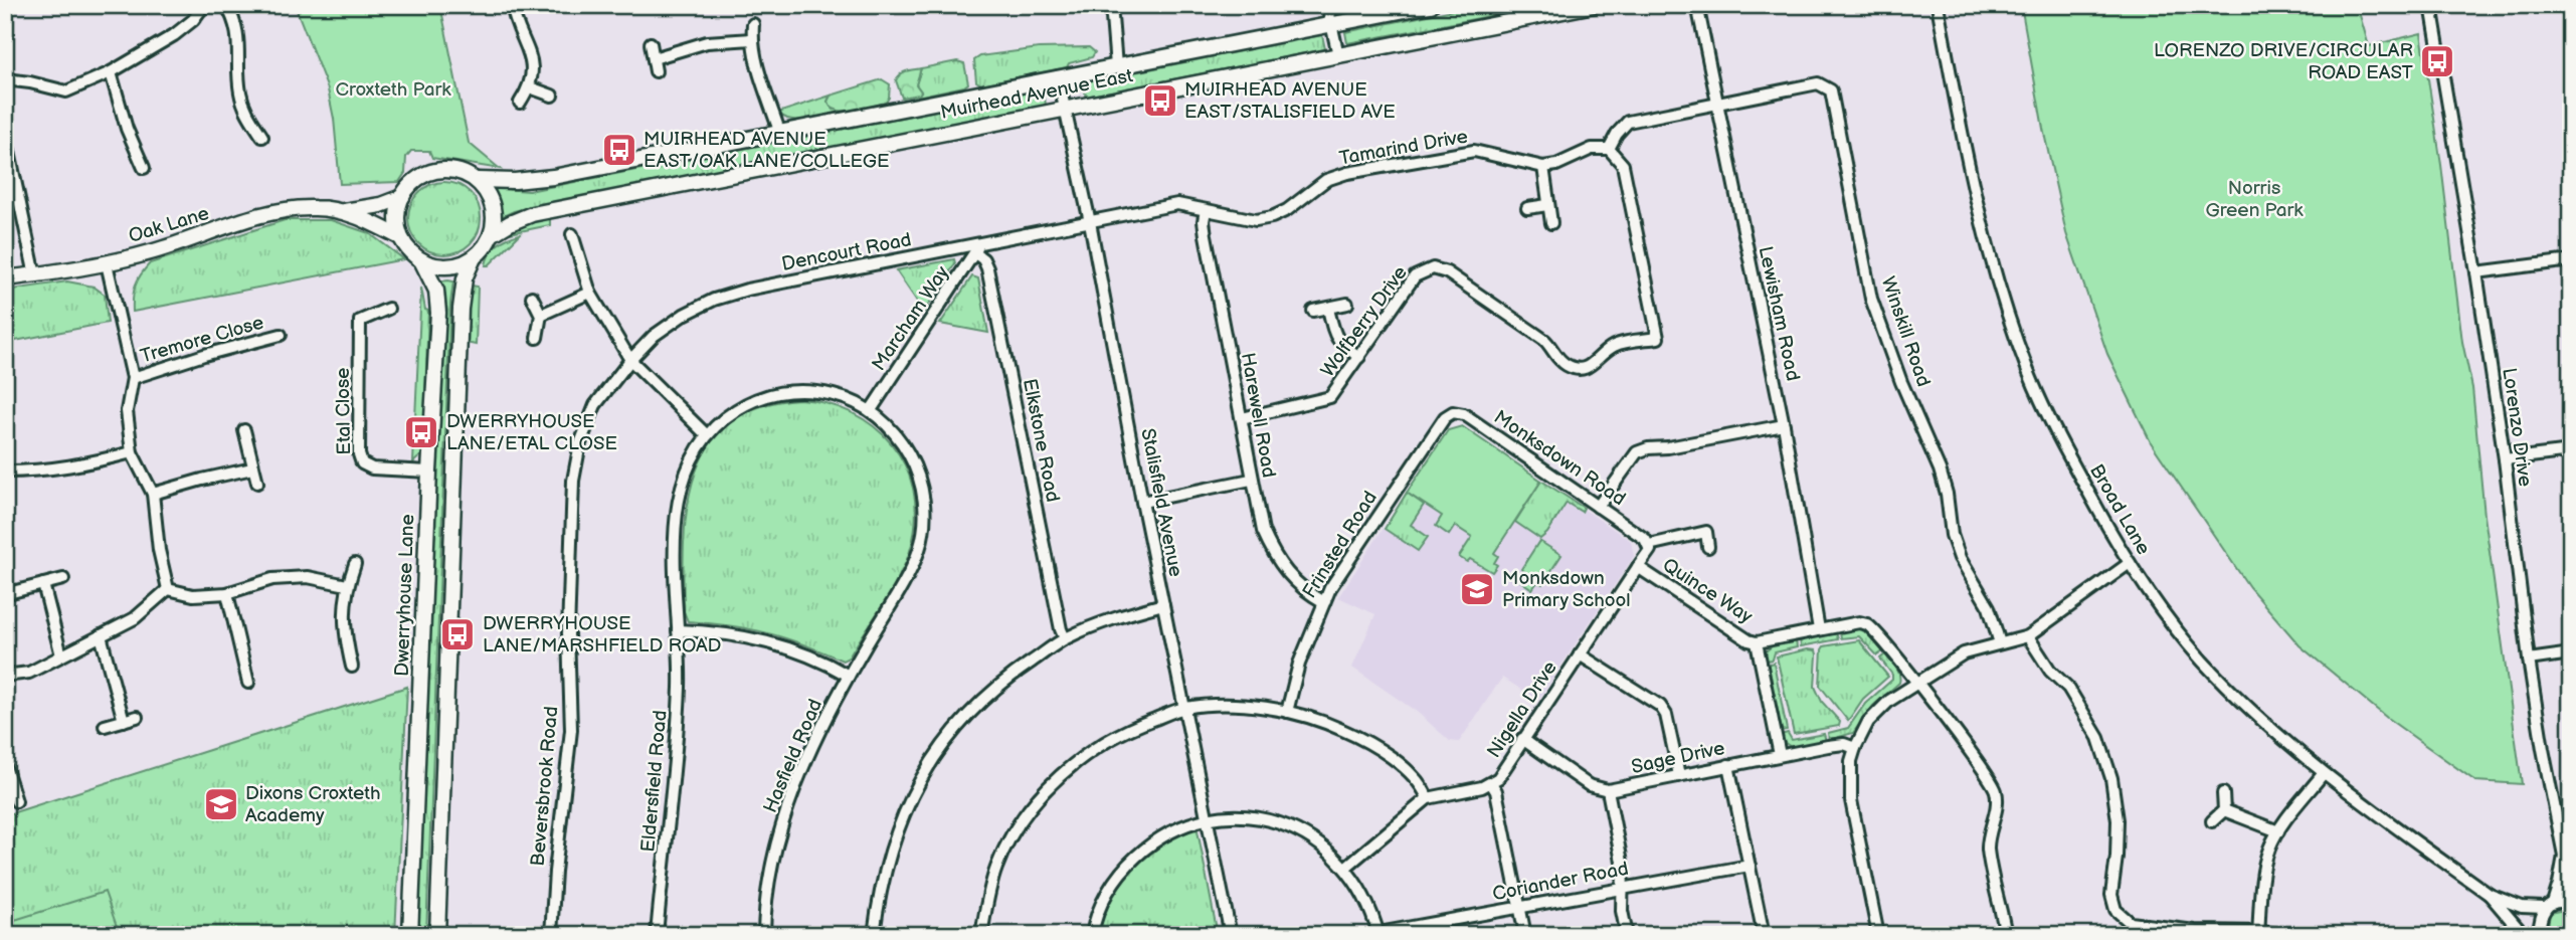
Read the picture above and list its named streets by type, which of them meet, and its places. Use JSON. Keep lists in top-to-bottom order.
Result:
{
  "streets": {
    "street": [
      "Muirhead Avenue East",
      "Tamarind Drive",
      "Oak Lane",
      "Dencourt Road",
      "Lewisham Road",
      "Marcham Way",
      "Wolfberry Drive",
      "Winskill Road",
      "Tremore Close",
      "Etal Close",
      "Harewell Road",
      "Lorenzo Drive",
      "Elkstone Road",
      "Monksdown Road",
      "Stalisfield Avenue",
      "Broad Lane",
      "Frinsted Road",
      "Quince Way",
      "Dwerryhouse Lane",
      "Nigella Drive",
      "Hasfield Road",
      "Sage Drive",
      "Eldersfield Road",
      "Beversbrook Road",
      "Coriander Road"
    ]
  },
  "crossings": [
    ["Muirhead Avenue East", "Oak Lane"],
    ["Muirhead Avenue East", "Stalisfield Avenue"],
    ["Muirhead Avenue East", "Dwerryhouse Lane"],
    ["Tamarind Drive", "Dencourt Road"],
    ["Tamarind Drive", "Harewell Road"],
    ["Tamarind Drive", "Stalisfield Avenue"],
    ["Oak Lane", "Dwerryhouse Lane"],
    ["Dencourt Road", "Marcham Way"],
    ["Dencourt Road", "Elkstone Road"],
    ["Dencourt Road", "Stalisfield Avenue"],
    ["Dencourt Road", "Beversbrook Road"],
    ["Lewisham Road", "Winskill Road"],
    ["Marcham Way", "Elkstone Road"],
    ["Marcham Way", "Hasfield Road"],
    ["Wolfberry Drive", "Harewell Road"],
    ["Etal Close", "Dwerryhouse Lane"],
    ["Harewell Road", "Frinsted Road"],
    ["Monksdown Road", "Frinsted Road"],
    ["Monksdown Road", "Nigella Drive"],
    ["Quince Way", "Nigella Drive"],
    ["Nigella Drive", "Sage Drive"]
  ],
  "parks": ["Croxteth Park", "Norris Green Park"],
  "places": {
    "bus stop": [
      "LORENZO DRIVE/CIRCULAR ROAD EAST",
      "MUIRHEAD AVENUE EAST/STALISFIELD AVE",
      "MUIRHEAD AVENUE EAST/OAK LANE/COLLEGE",
      "DWERRYHOUSE LANE/ETAL CLOSE",
      "DWERRYHOUSE LANE/MARSHFIELD ROAD"
    ],
    "school or university": ["Monksdown Primary School", "Dixons Croxteth Academy"]
  }
}
